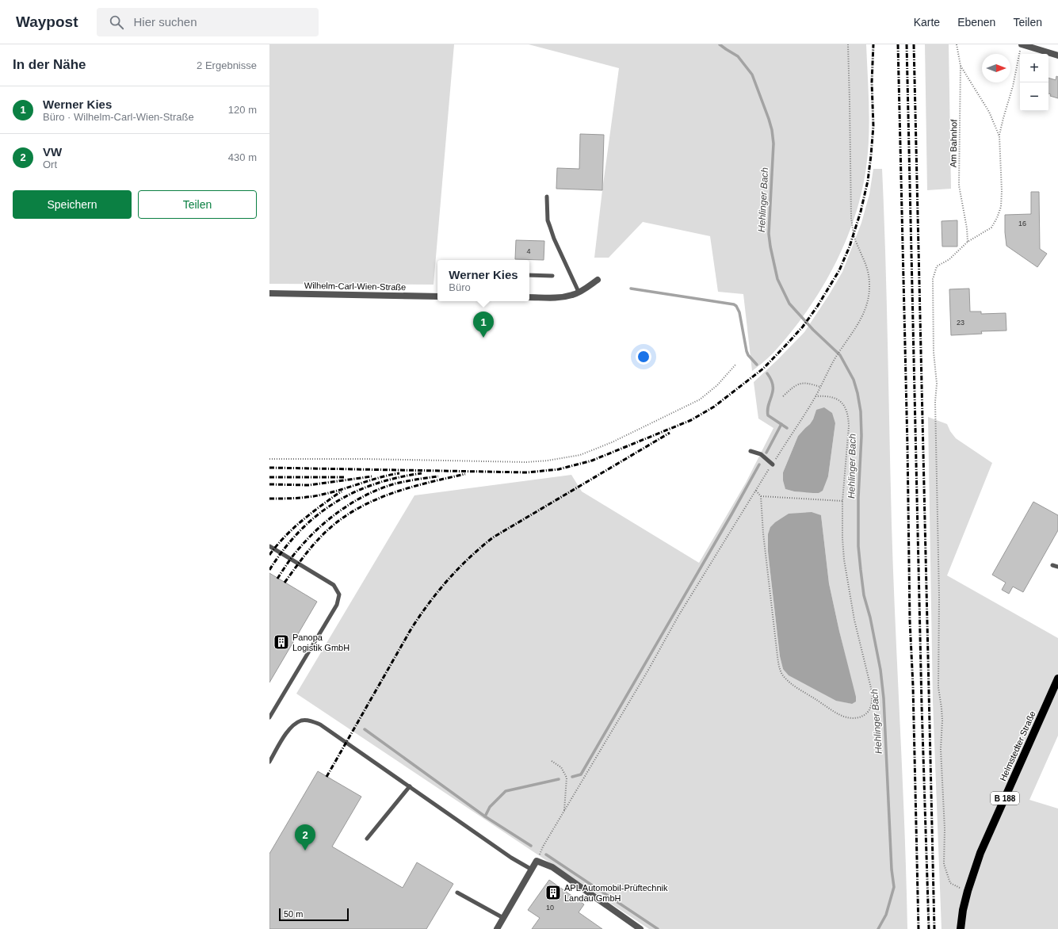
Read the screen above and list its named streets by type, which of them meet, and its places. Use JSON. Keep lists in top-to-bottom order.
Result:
{
  "streets": {
    "main road": ["Helmstedter Straße", "B 188"],
    "street": ["Wilhelm-Carl-Wien-Straße"],
    "path": ["Am Bahnhof"]
  },
  "water": ["Hehlinger Bach"],
  "places": {
    "building": ["Panopa Logistik GmbH", "APL Automobil-Prüftechnik Landau GmbH"]
  },
  "house_numbers": [
    "16",
    "4",
    "23",
    "10"
  ],
  "scale_bar": "50 m",
  "north": "right",
  "page": {
    "header": "Waypost",
    "search": "Hier suchen",
    "nav": ["Karte", "Ebenen", "Teilen"],
    "heading": ["In der Nähe", "2 Ergebnisse"],
    "map_buttons": ["+", "−"],
    "list": [
      {
        "mark": "1",
        "name": "Werner Kies",
        "note": "Büro · Wilhelm-Carl-Wien-Straße",
        "value": "120 m"
      },
      {
        "mark": "2",
        "name": "VW",
        "note": "Ort",
        "value": "430 m"
      }
    ],
    "buttons": ["Speichern", "Teilen"],
    "popup": ["Werner Kies", "Büro"],
    "pins": ["1", "2"],
    "scale": "50 m"
  }
}
